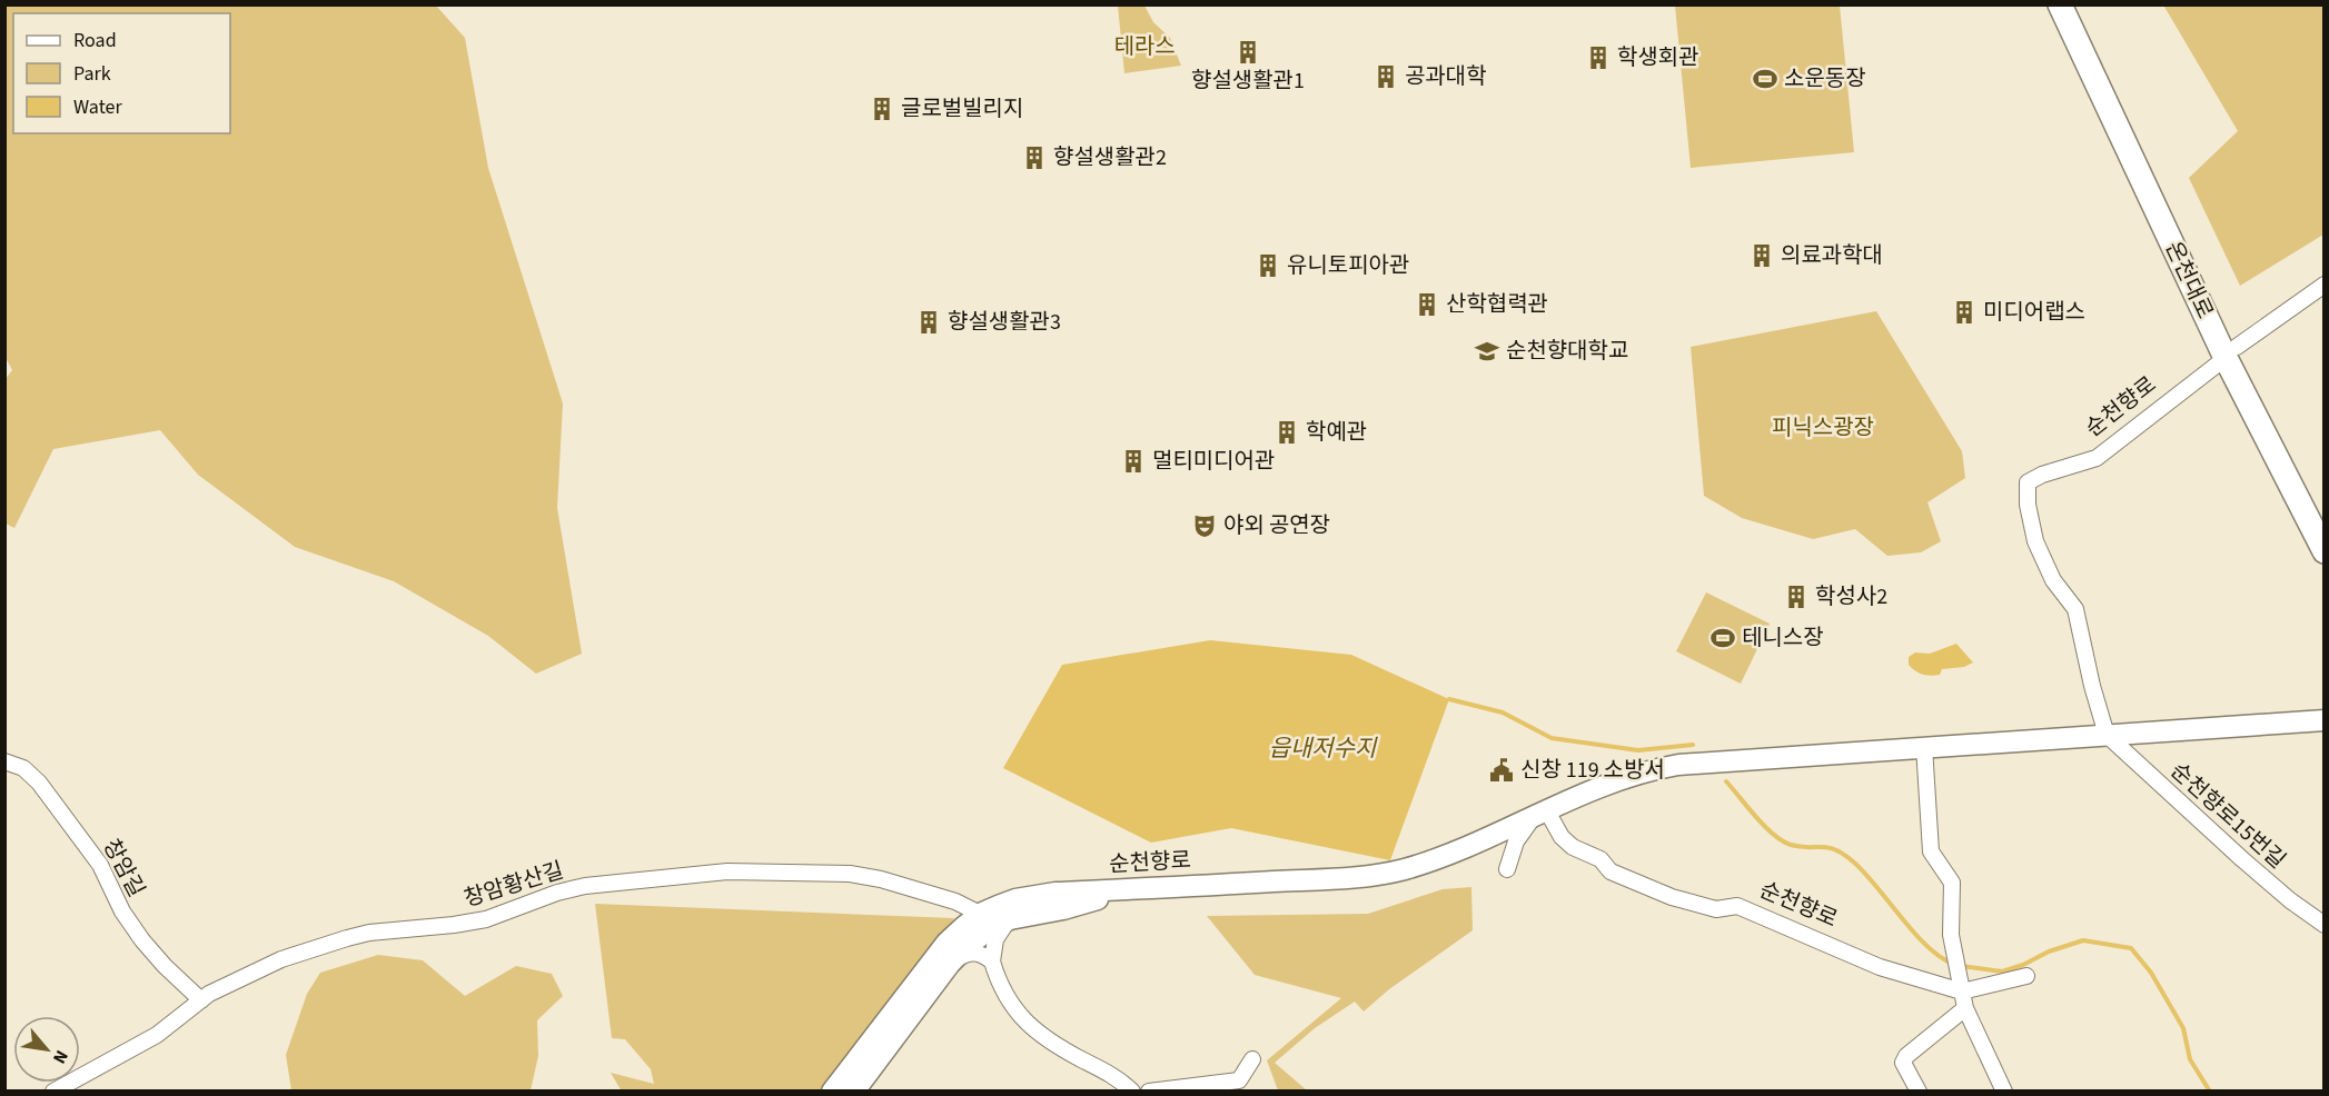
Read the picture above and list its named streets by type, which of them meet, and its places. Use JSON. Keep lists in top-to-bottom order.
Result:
{
  "streets": {
    "main road": ["온천대로", "순천향로"],
    "street": ["순천향로15번길", "창암길", "창암황산길"]
  },
  "crossings": [
    ["온천대로", "순천향로"],
    ["순천향로", "순천향로15번길"],
    ["순천향로", "창암황산길"],
    ["창암길", "창암황산길"]
  ],
  "water": ["읍내저수지"],
  "parks": ["테라스", "피닉스광장"],
  "places": {
    "building": [
      "향설생활관1",
      "학생회관",
      "공과대학",
      "글로벌빌리지",
      "향설생활관2",
      "의료과학대",
      "유니토피아관",
      "산학협력관",
      "미디어랩스",
      "향설생활관3",
      "학예관",
      "멀티미디어관",
      "학성사2"
    ],
    "sports": ["소운동장", "테니스장"],
    "school or university": ["순천향대학교"],
    "theatre": ["야외 공연장"],
    "public building": ["신창 119 소방서"]
  },
  "legend": ["Road", "Park", "Water"],
  "north": "bottom right"
}
